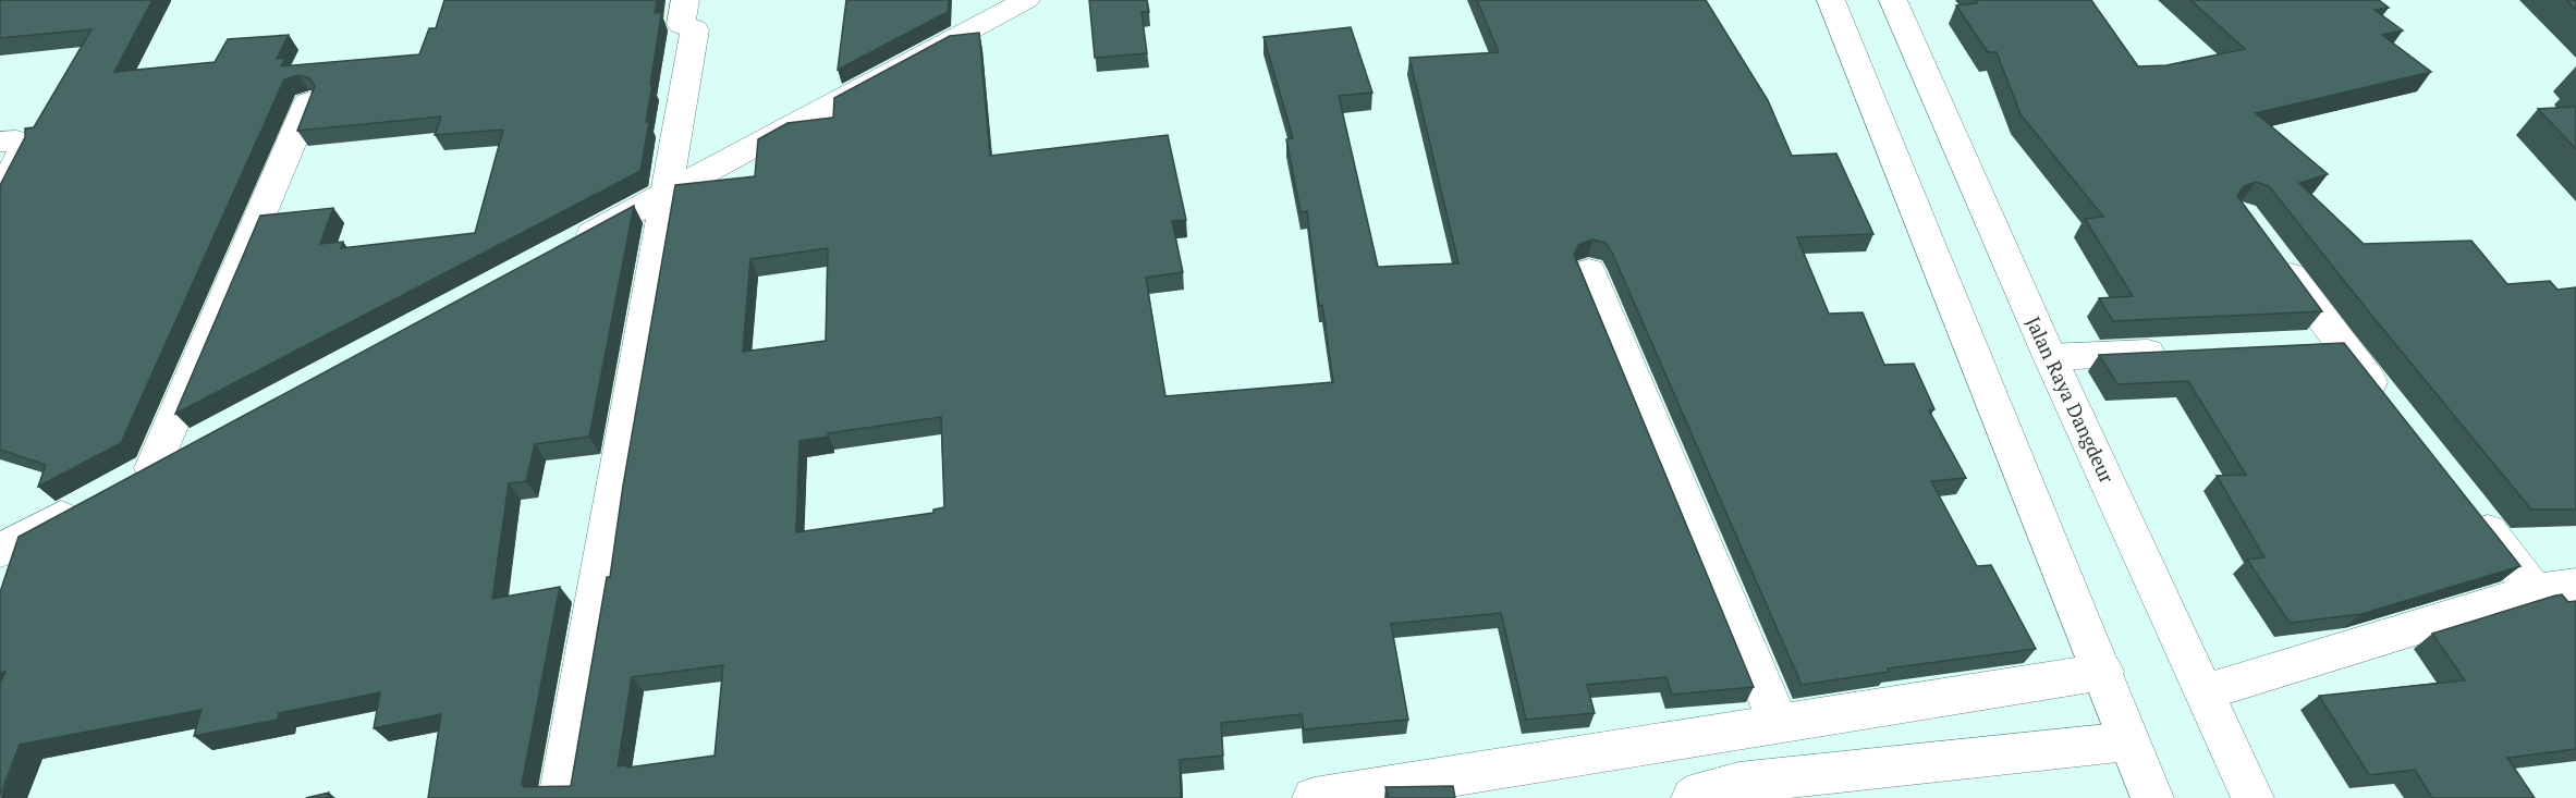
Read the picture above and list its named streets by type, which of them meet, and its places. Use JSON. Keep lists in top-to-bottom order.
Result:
{
  "streets": {
    "main road": ["Jalan Raya Dangdeur"]
  }
}
